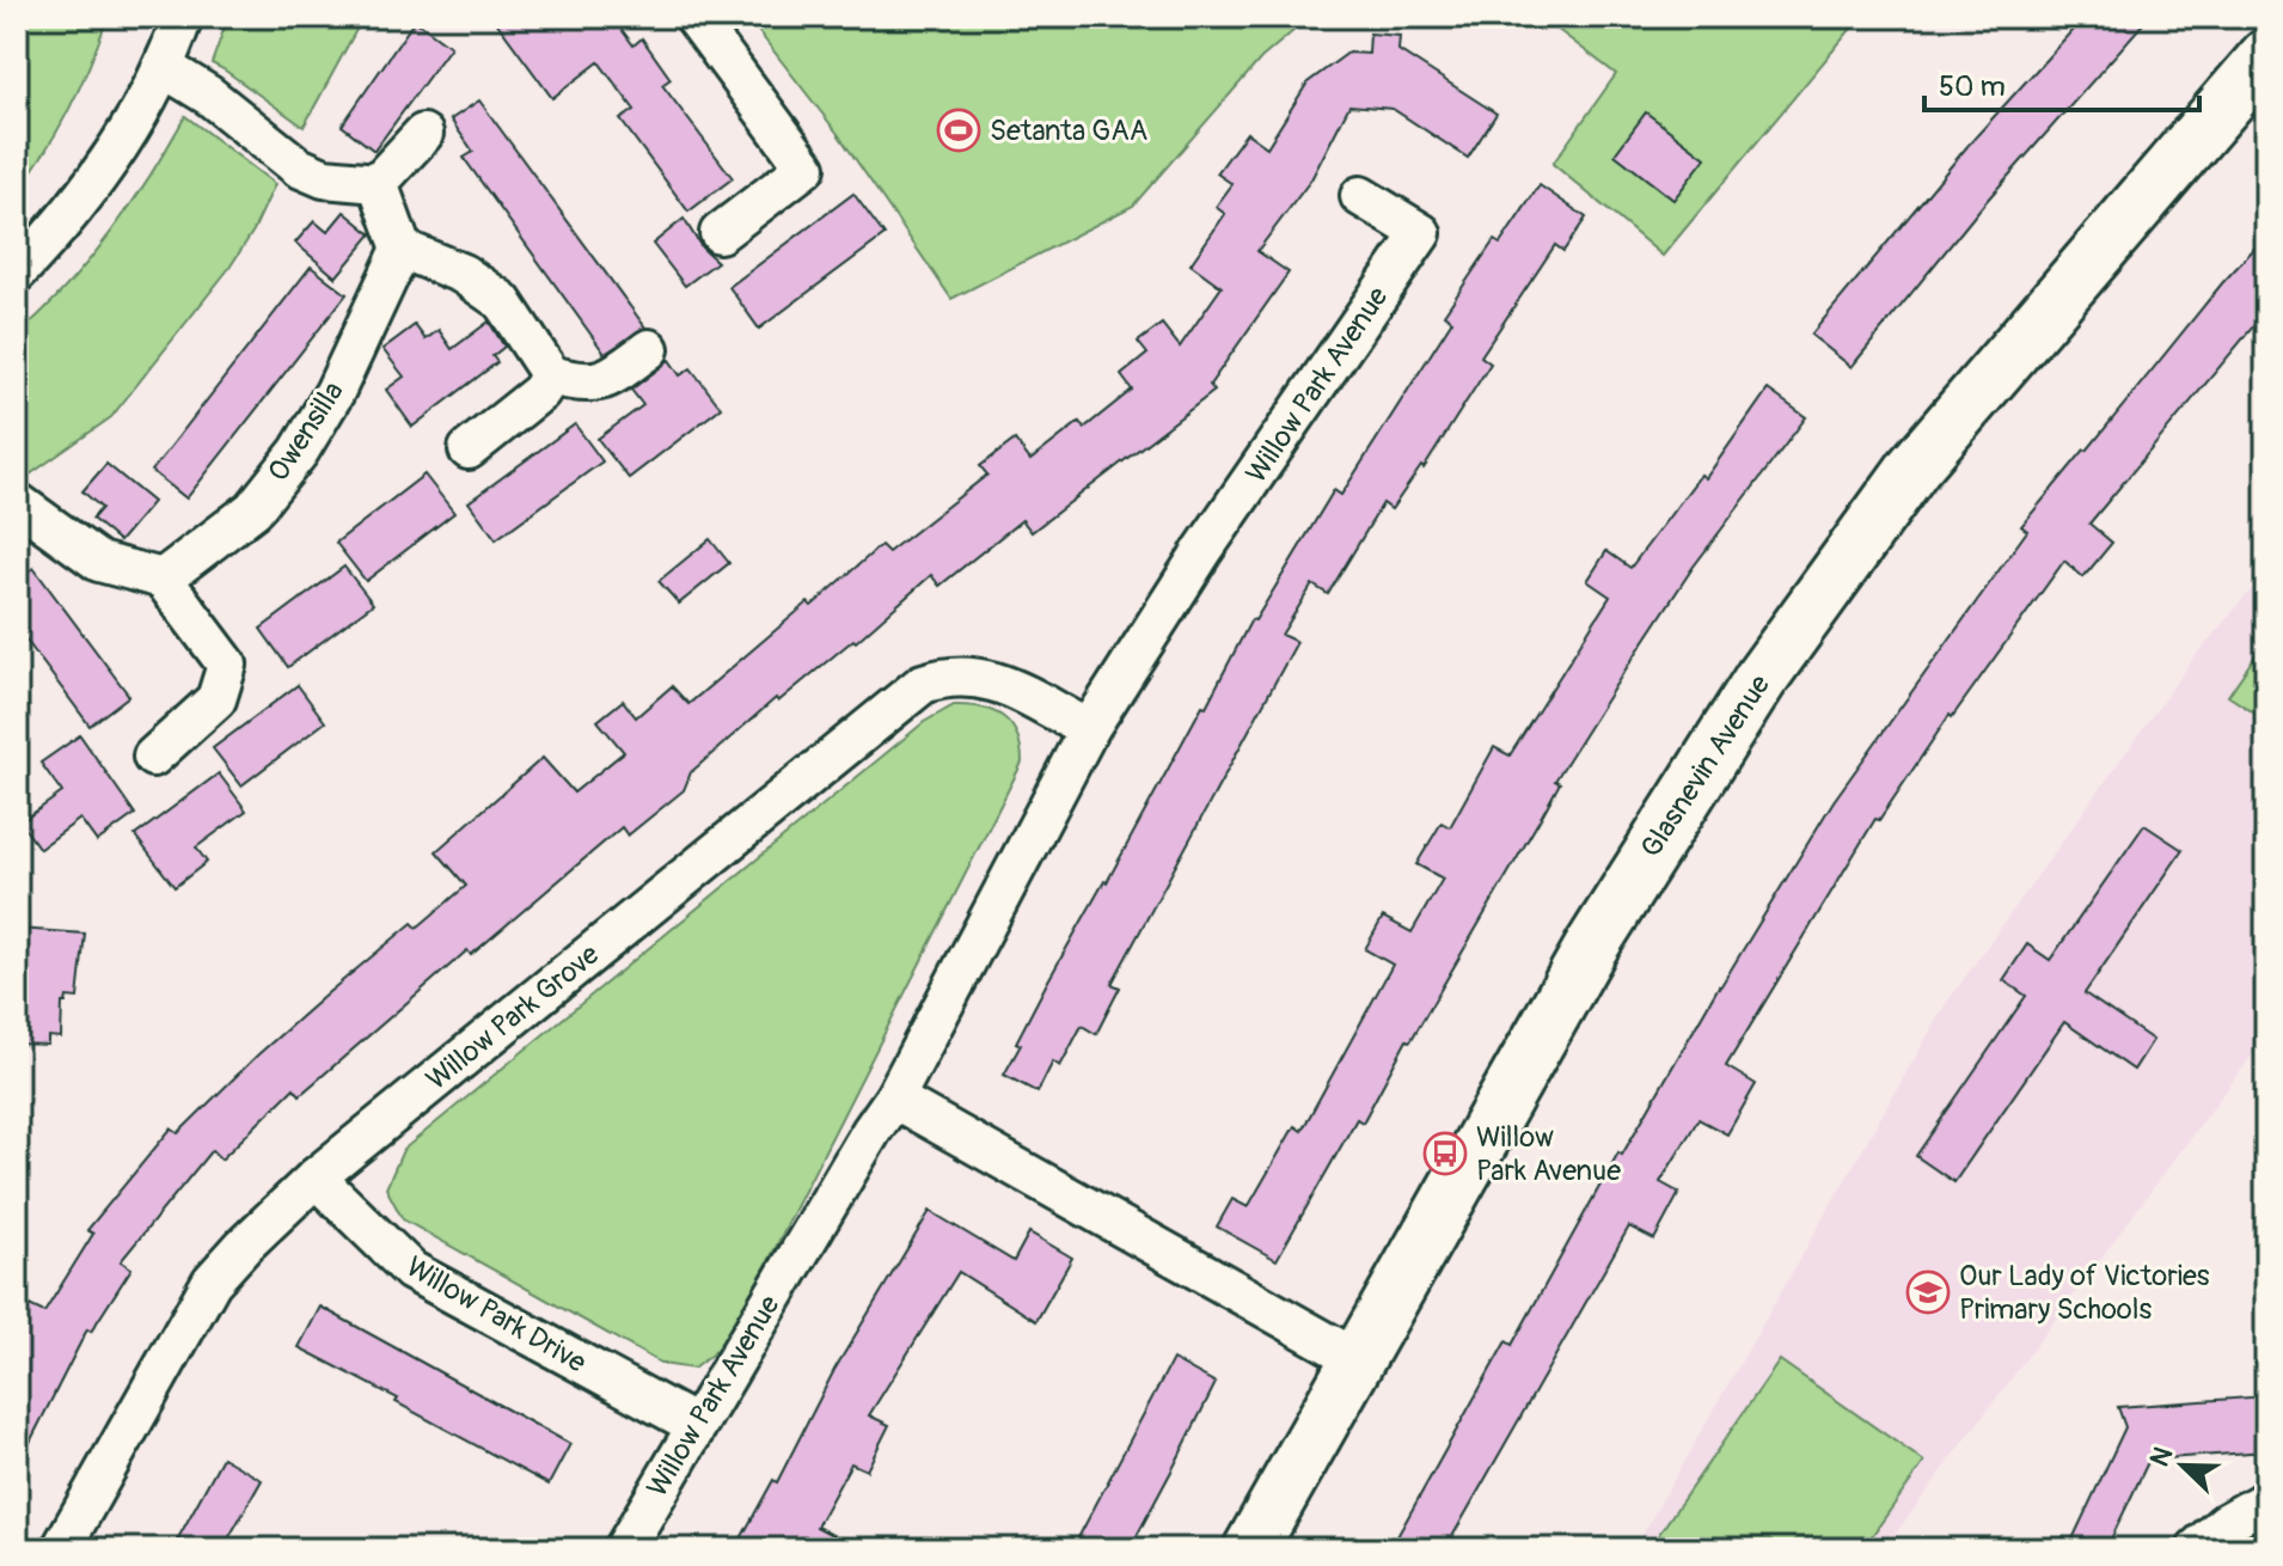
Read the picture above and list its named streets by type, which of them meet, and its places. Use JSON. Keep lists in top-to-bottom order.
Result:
{
  "streets": {
    "main road": ["Glasnevin Avenue"],
    "street": [
      "Willow Park Avenue",
      "Owensilla",
      "Willow Park Grove",
      "Willow Park Drive"
    ]
  },
  "crossings": [
    ["Willow Park Avenue", "Willow Park Grove"],
    ["Willow Park Avenue", "Willow Park Drive"],
    ["Willow Park Grove", "Willow Park Drive"]
  ],
  "places": {
    "sports": ["Setanta GAA"],
    "bus stop": ["Willow Park Avenue"],
    "school or university": ["Our Lady of Victories Primary Schools"]
  },
  "scale_bar": "50 m",
  "north": "top left"
}
